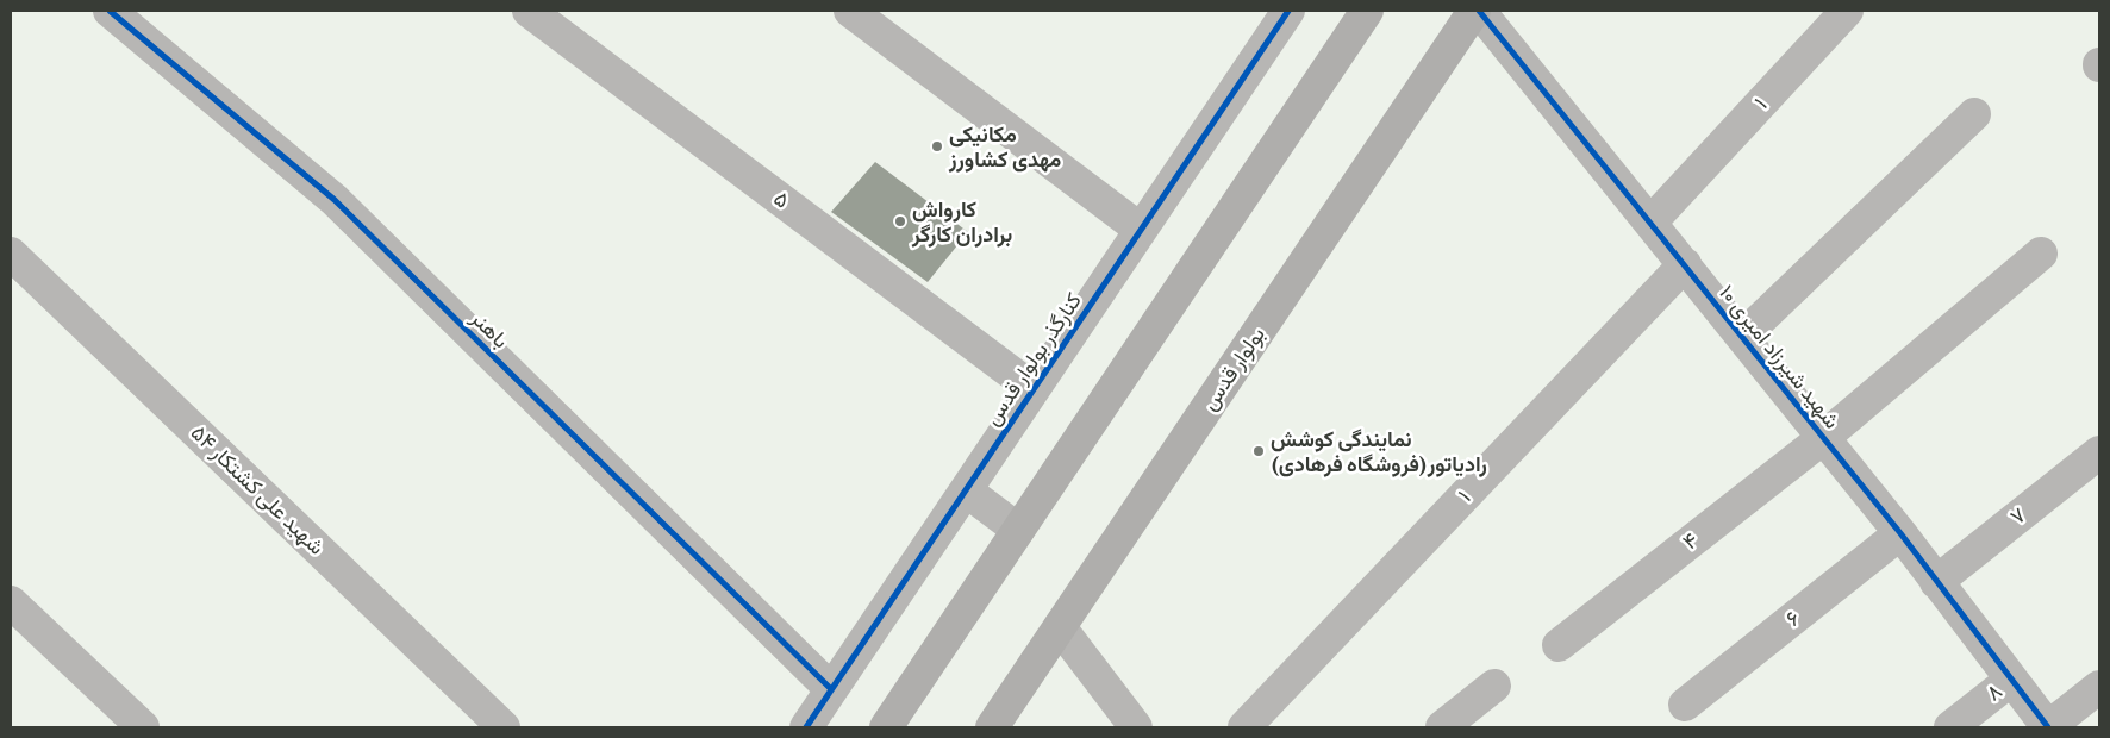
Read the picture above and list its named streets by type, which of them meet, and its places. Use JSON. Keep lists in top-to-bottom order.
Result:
{
  "streets": {
    "main road": ["بولوار قدس"],
    "street": [
      "۱",
      "۵",
      "باهنر",
      "شهید شیرزاد امیری ۱۰",
      "کنارگذر بولوار قدس",
      "شهید علی کشتکار ۵۴",
      "۷",
      "۴",
      "۶",
      "۸"
    ]
  },
  "crossings": [
    ["۱", "شهید شیرزاد امیری ۱۰"],
    ["۵", "کنارگذر بولوار قدس"],
    ["باهنر", "کنارگذر بولوار قدس"],
    ["شهید شیرزاد امیری ۱۰", "۷"],
    ["شهید شیرزاد امیری ۱۰", "۴"],
    ["شهید شیرزاد امیری ۱۰", "۶"],
    ["شهید شیرزاد امیری ۱۰", "۸"]
  ],
  "places": ["مکانیکی مهدی کشاورز", "کارواش برادران کارگر", "نمایندگی کوشش رادیاتور(فروشگاه فرهادی)"]
}
